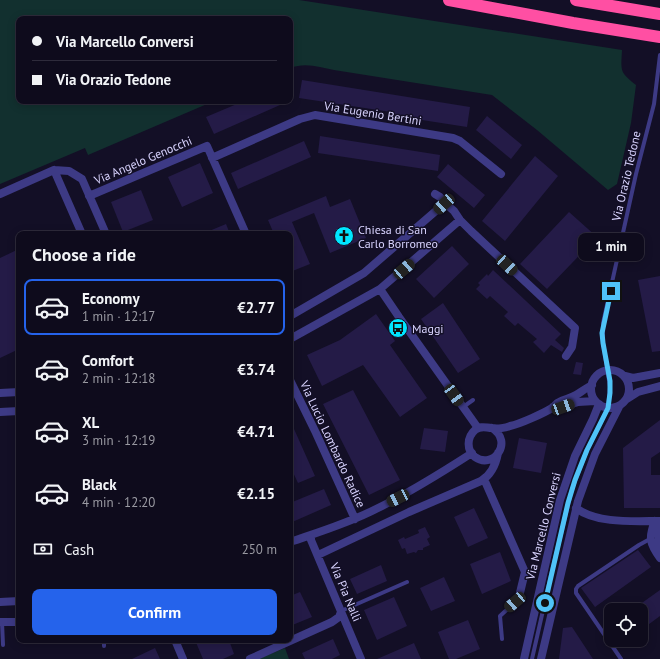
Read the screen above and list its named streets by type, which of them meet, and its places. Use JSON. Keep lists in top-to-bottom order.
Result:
{
  "streets": {
    "street": [
      "Via Eugenio Bertini",
      "Via Angelo Genocchi",
      "Via Lucio Lombardo Radice",
      "Via Marcello Conversi",
      "Via Pia Nalli"
    ],
    "lane": ["Via Orazio Tedone"]
  },
  "crossings": [
    ["Via Eugenio Bertini", "Via Angelo Genocchi"],
    ["Via Orazio Tedone", "Via Marcello Conversi"]
  ],
  "places": {
    "church": ["Chiesa di San Carlo Borromeo"],
    "bus stop": ["Maggi"]
  },
  "page": {
    "banner": ["Via Marcello Conversi", "Via Orazio Tedone"],
    "heading": "Choose a ride",
    "bubble": "1 min",
    "list": [
      {
        "name": "Economy",
        "note": "1 min · 12:17",
        "value": "€2.77"
      },
      {
        "name": "Comfort",
        "note": "2 min · 12:18",
        "value": "€3.74"
      },
      {
        "name": "XL",
        "note": "3 min · 12:19",
        "value": "€4.71"
      },
      {
        "name": "Black",
        "note": "4 min · 12:20",
        "value": "€2.15"
      }
    ],
    "pay": ["Cash", "250 m"],
    "buttons": "Confirm"
  }
}
